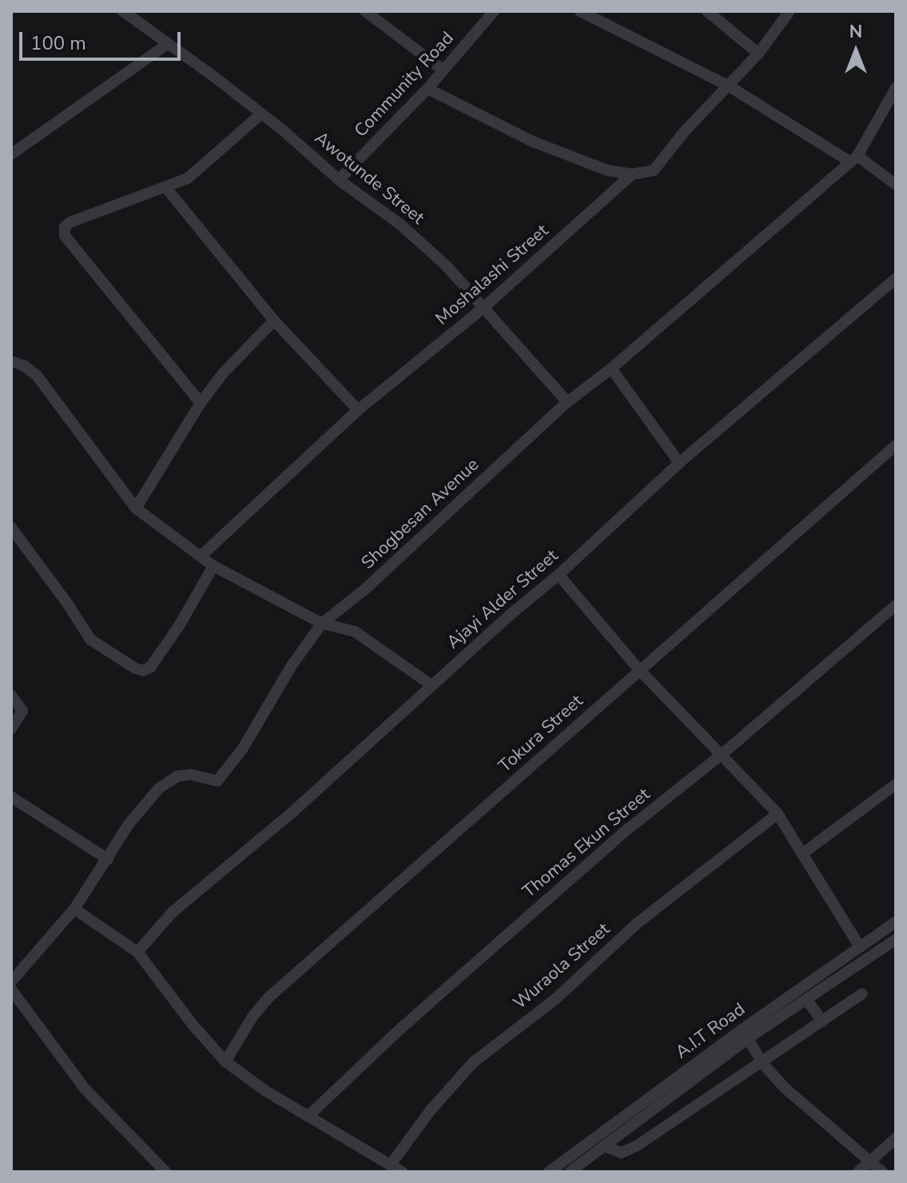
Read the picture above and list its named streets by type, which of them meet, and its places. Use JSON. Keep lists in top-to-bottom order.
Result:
{
  "streets": {
    "street": [
      "Community Road",
      "Awotunde Street",
      "Moshalashi Street",
      "Shogbesan Avenue",
      "Ajayi Alder Street",
      "Tokura Street",
      "Thomas Ekun Street",
      "Wuraola Street",
      "A.I.T Road"
    ]
  },
  "crossings": [
    ["Community Road", "Awotunde Street"],
    ["Awotunde Street", "Moshalashi Street"],
    ["Awotunde Street", "Shogbesan Avenue"]
  ],
  "scale_bar": "100 m",
  "north": "top"
}
